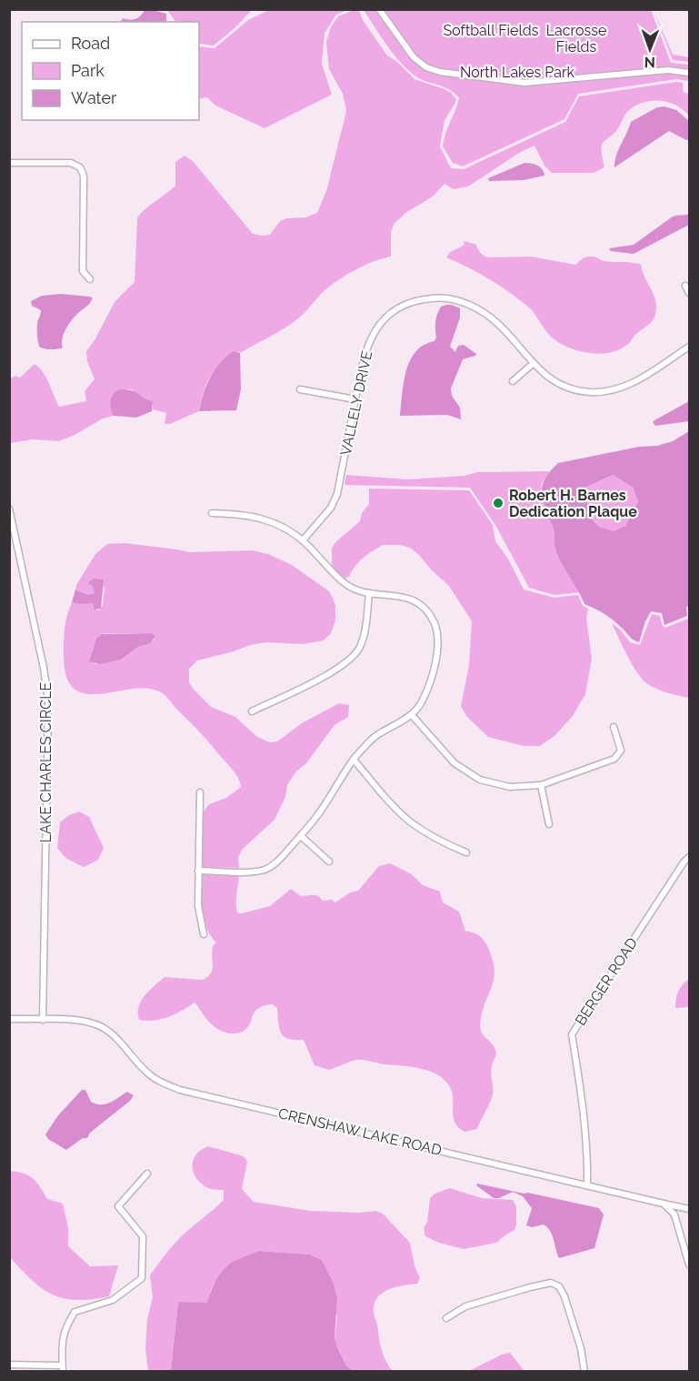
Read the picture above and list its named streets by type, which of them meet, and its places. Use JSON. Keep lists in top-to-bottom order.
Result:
{
  "streets": {
    "street": [
      "VALLELY DRIVE",
      "LAKE CHARLES CIRCLE",
      "BERGER ROAD",
      "CRENSHAW LAKE ROAD"
    ]
  },
  "crossings": [
    ["LAKE CHARLES CIRCLE", "CRENSHAW LAKE ROAD"],
    ["BERGER ROAD", "CRENSHAW LAKE ROAD"]
  ],
  "parks": ["Softball Fields", "Lacrosse Fields", "North Lakes Park"],
  "places": ["Robert H. Barnes Dedication Plaque"],
  "legend": ["Road", "Park", "Water"],
  "north": "bottom"
}
